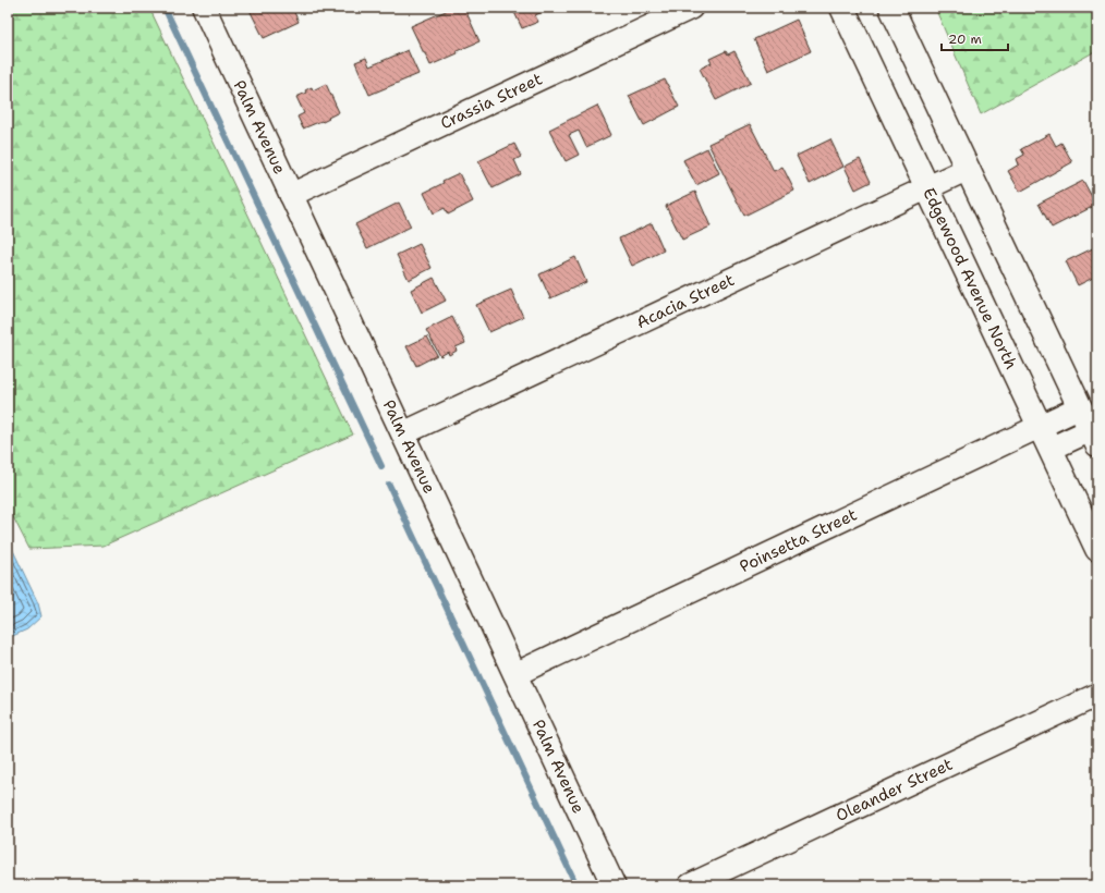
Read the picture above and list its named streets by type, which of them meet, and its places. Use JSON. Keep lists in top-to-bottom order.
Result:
{
  "streets": {
    "main road": ["Edgewood Avenue North"],
    "street": [
      "Crassia Street",
      "Palm Avenue",
      "Acacia Street",
      "Poinsetta Street",
      "Oleander Street"
    ]
  },
  "crossings": [
    ["Crassia Street", "Palm Avenue"],
    ["Palm Avenue", "Acacia Street"],
    ["Palm Avenue", "Poinsetta Street"],
    ["Edgewood Avenue North", "Acacia Street"],
    ["Edgewood Avenue North", "Poinsetta Street"]
  ],
  "scale_bar": "20 m"
}
